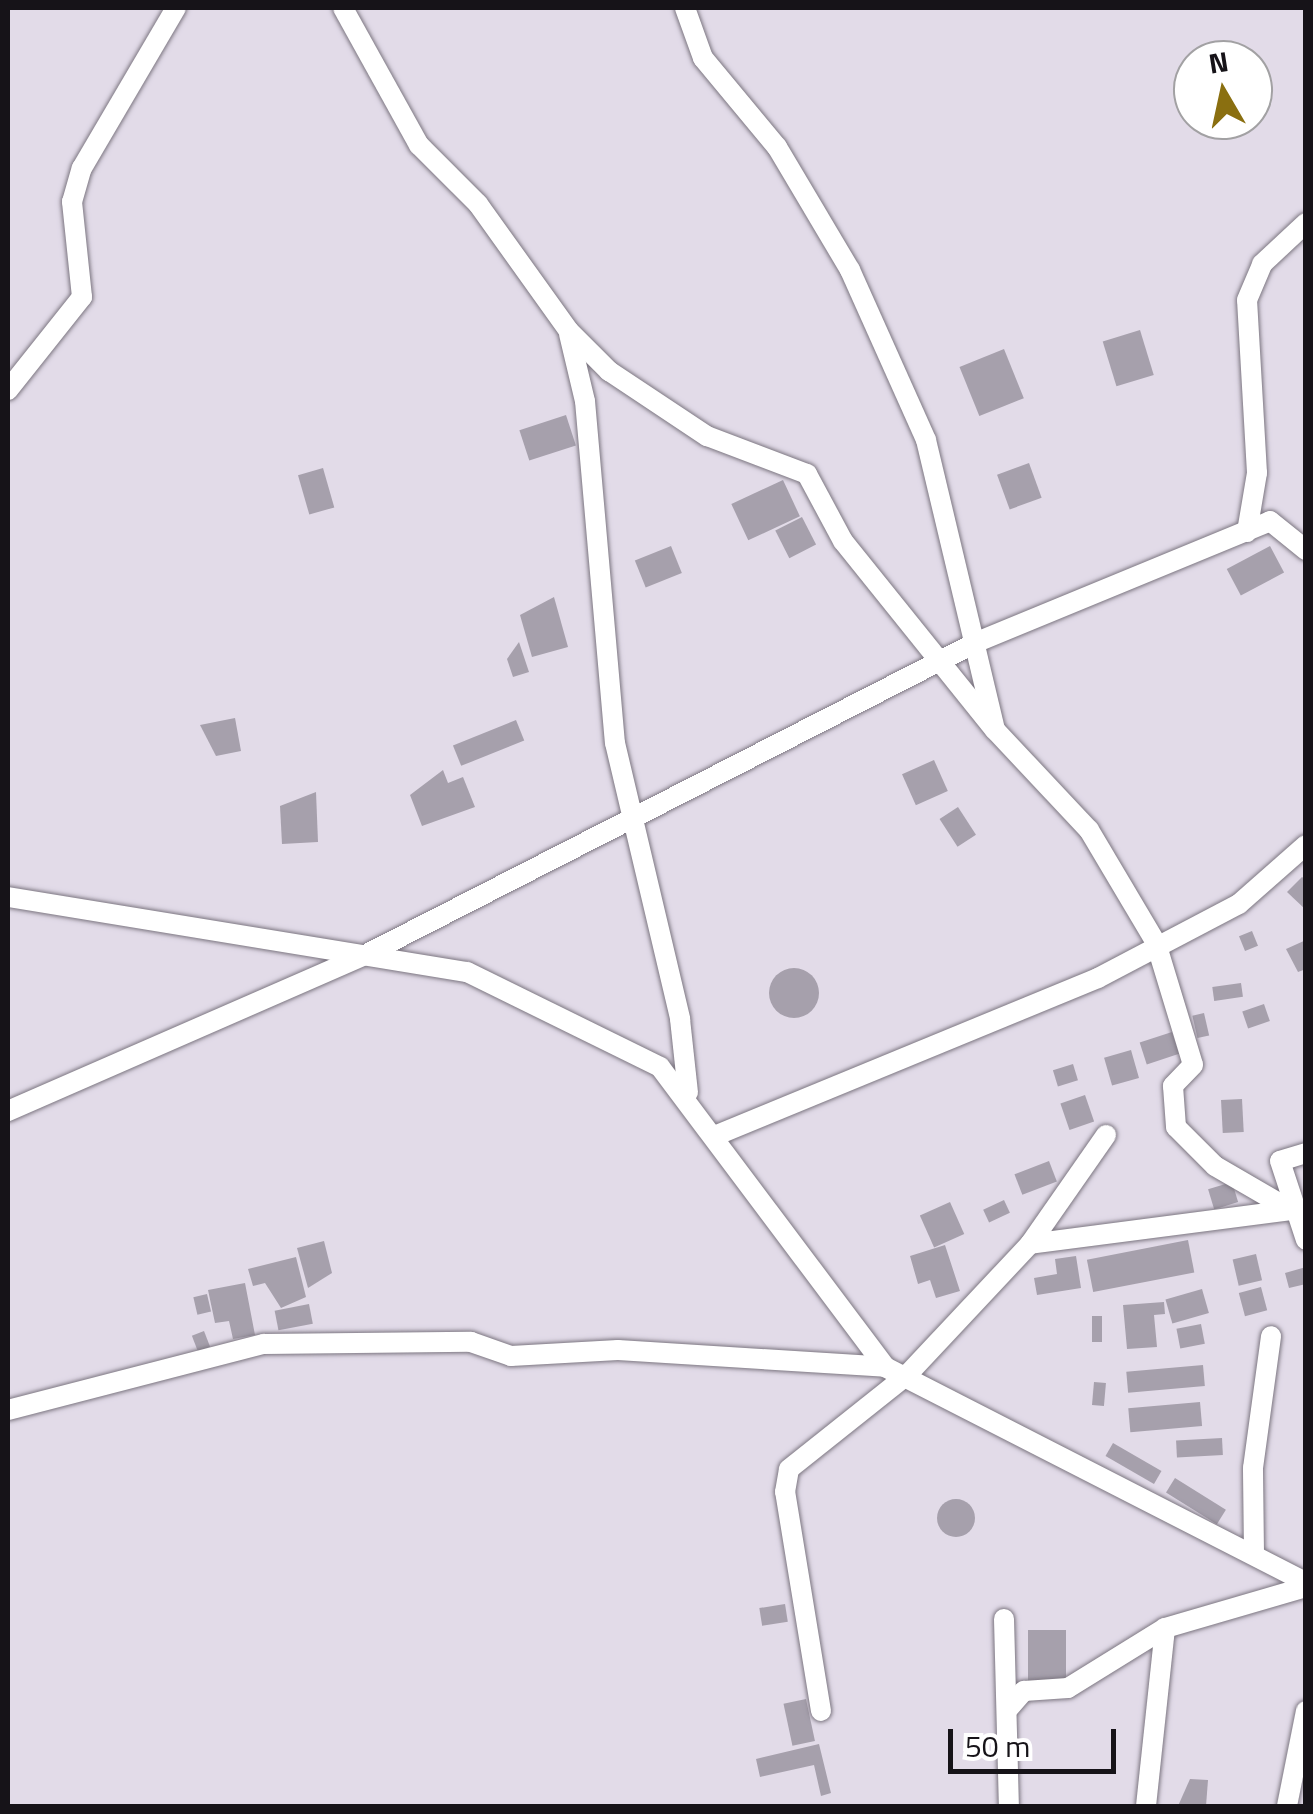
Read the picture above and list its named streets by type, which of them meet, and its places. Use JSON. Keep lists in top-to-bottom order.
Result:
{
  "scale_bar": "50 m",
  "north": "top"
}
